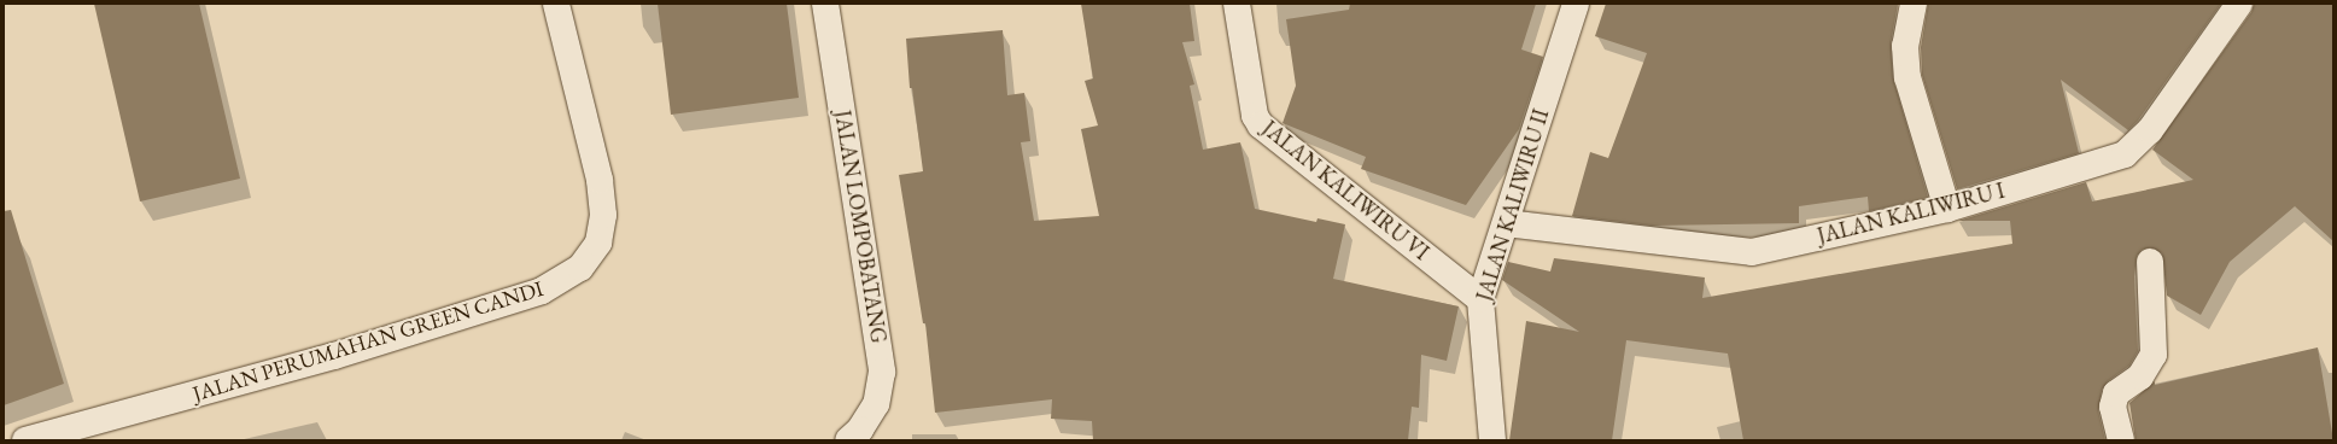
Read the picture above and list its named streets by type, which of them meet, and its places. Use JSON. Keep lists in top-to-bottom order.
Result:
{
  "streets": {
    "street": [
      "JALAN KALIWIRU VI",
      "JALAN KALIWIRU II",
      "JALAN KALIWIRU I",
      "JALAN LOMPOBATANG",
      "JALAN PERUMAHAN GREEN CANDI"
    ]
  },
  "crossings": [
    ["JALAN KALIWIRU VI", "JALAN KALIWIRU II"],
    ["JALAN KALIWIRU II", "JALAN KALIWIRU I"]
  ]
}
